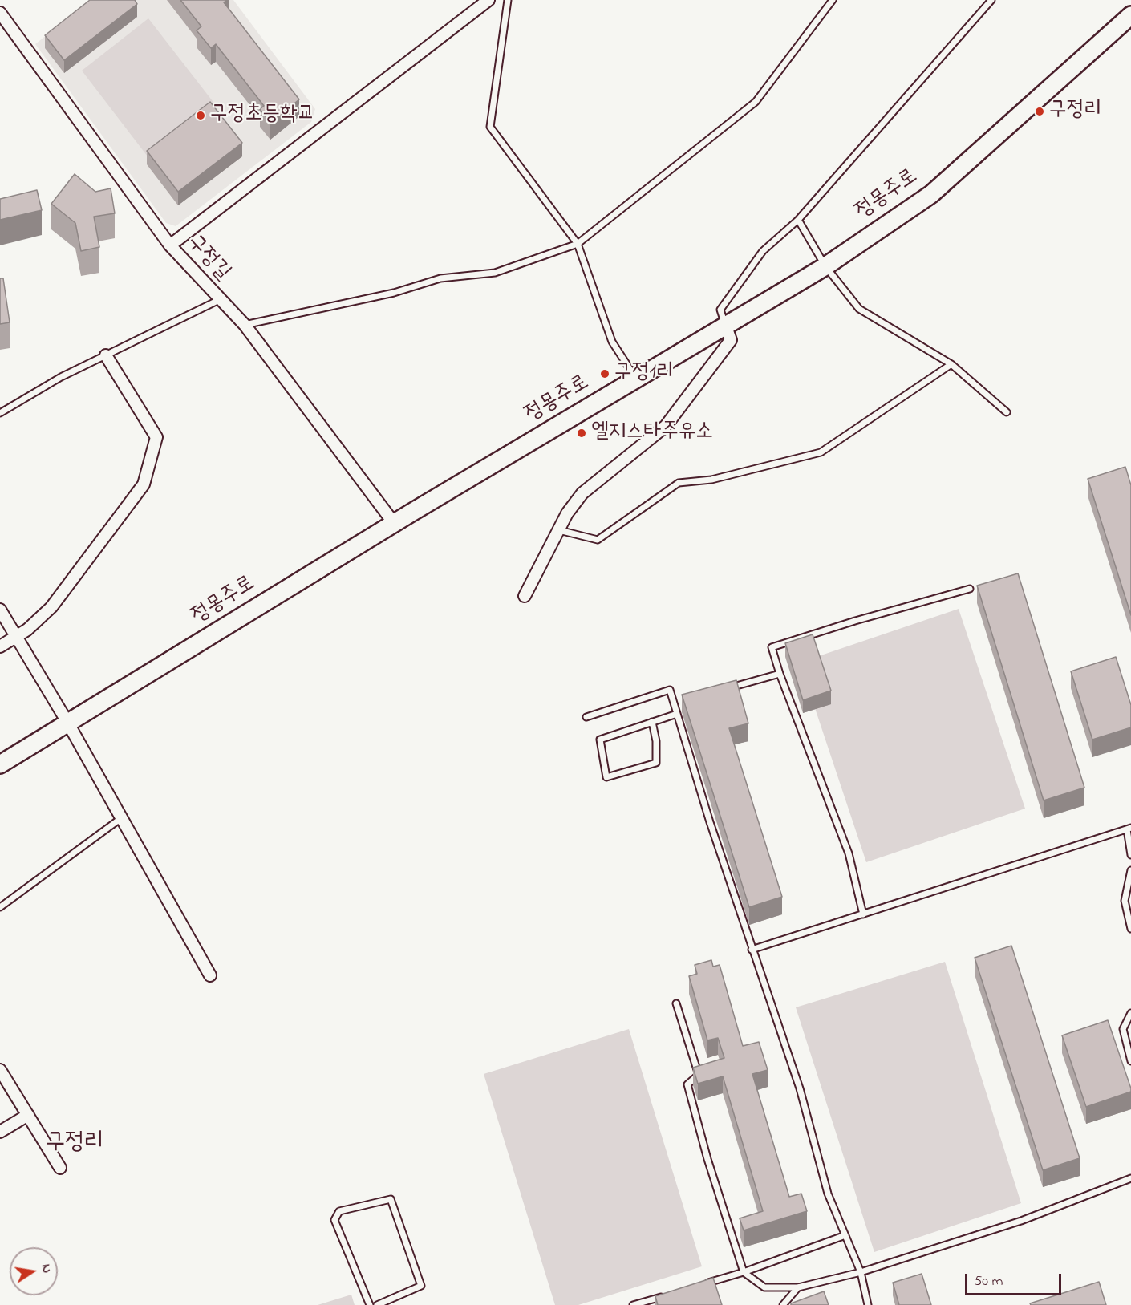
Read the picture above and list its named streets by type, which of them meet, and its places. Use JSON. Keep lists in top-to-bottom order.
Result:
{
  "streets": {
    "main road": ["정몽주로"],
    "street": ["구정길"]
  },
  "crossings": [
    ["정몽주로", "구정길"]
  ],
  "districts": ["구정리"],
  "places": [
    "구정리",
    "구정초등학교",
    "구정1리",
    "엘지스타주유소"
  ],
  "scale_bar": "50 m",
  "north": "right"
}
